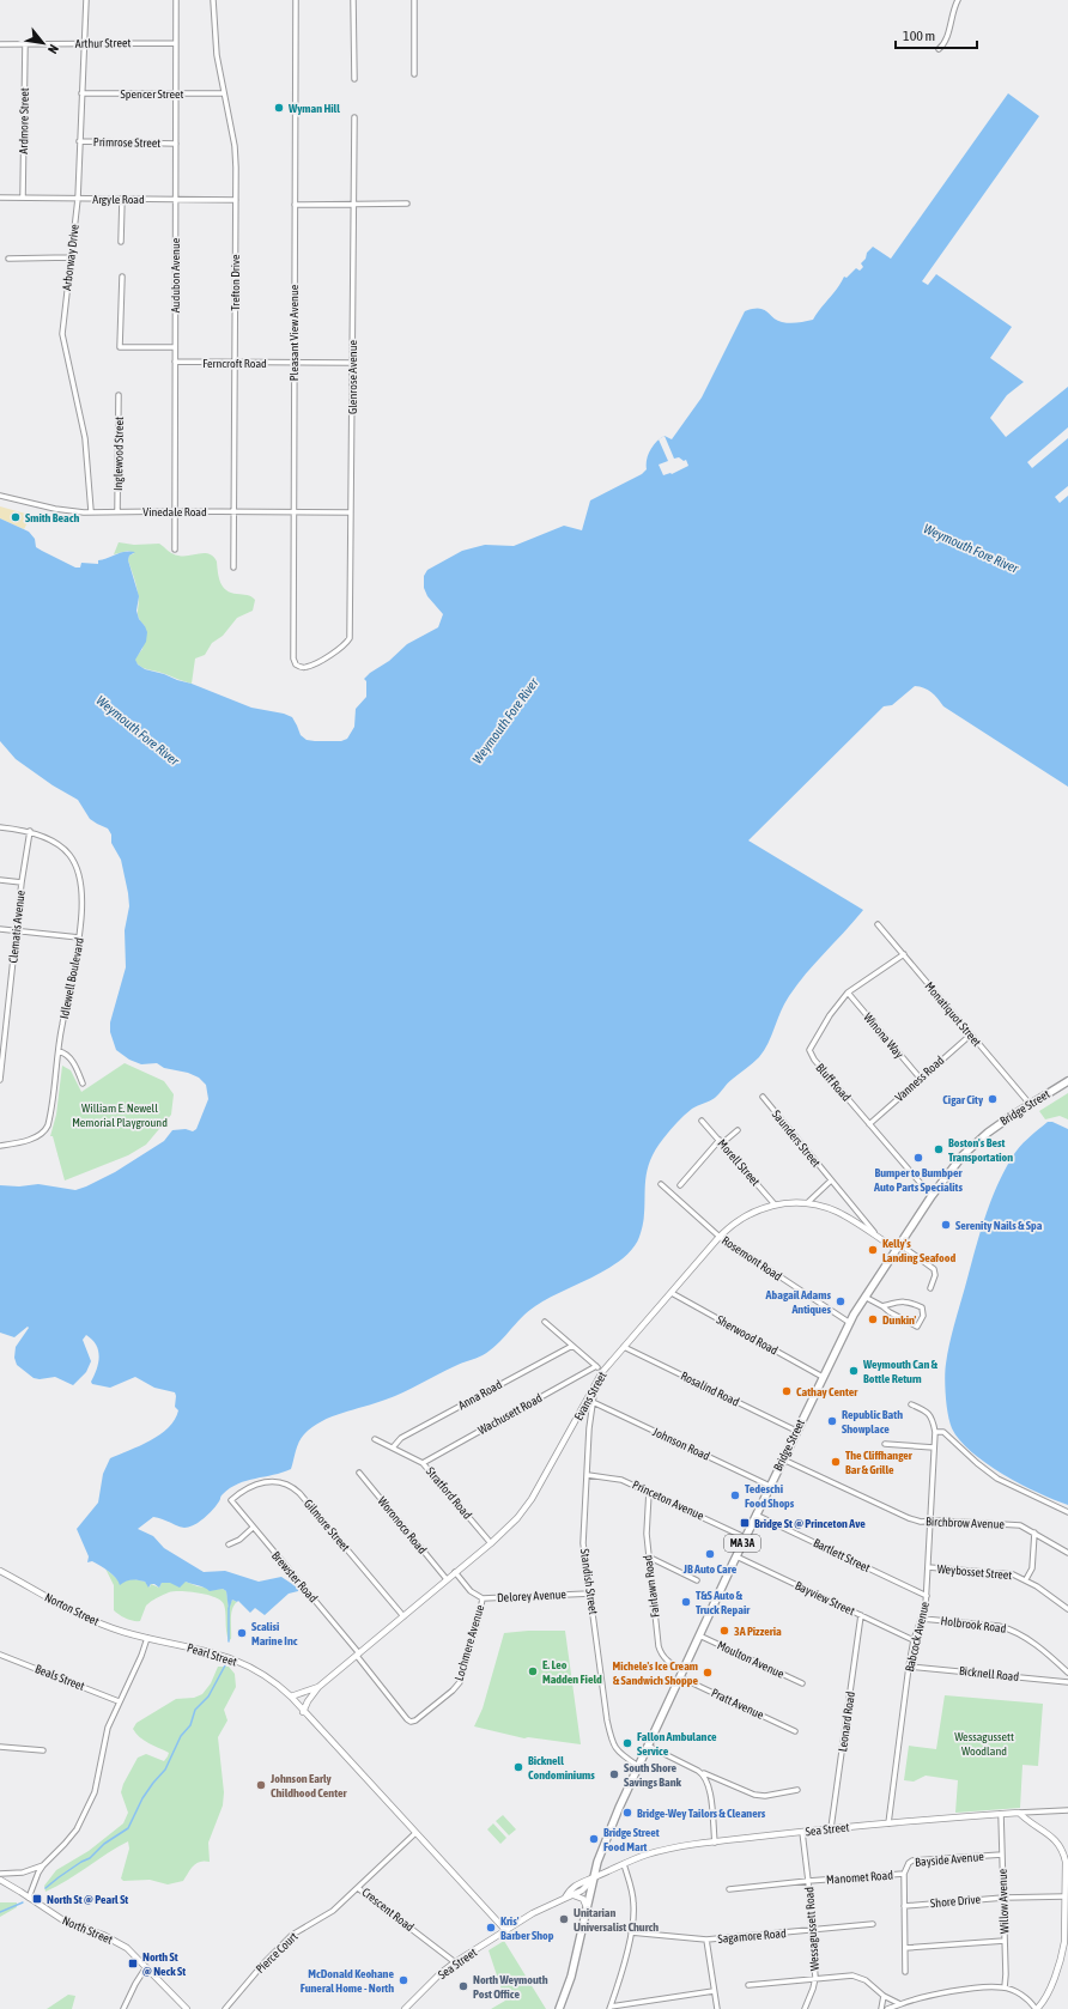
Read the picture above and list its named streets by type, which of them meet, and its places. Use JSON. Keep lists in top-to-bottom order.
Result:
{
  "streets": {
    "main road": ["Bridge Street", "MA 3A"],
    "street": [
      "Arthur Street",
      "Spencer Street",
      "Ardmore Street",
      "Primrose Street",
      "Argyle Road",
      "Arborway Drive",
      "Audubon Avenue",
      "Trefton Drive",
      "Pleasant View Avenue",
      "Ferncroft Road",
      "Glenrose Avenue",
      "Inglewood Street",
      "Vinedale Road",
      "Clematis Avenue",
      "Idlewell Boulevard",
      "Monatiquot Street",
      "Winona Way",
      "Vanness Road",
      "Bluff Road",
      "Saunders Street",
      "Morell Street",
      "Rosemont Road",
      "Sherwood Road",
      "Rosalind Road",
      "Anna Road",
      "Evans Street",
      "Wachusett Road",
      "Johnson Road",
      "Stratford Road",
      "Princeton Avenue",
      "Birchbrow Avenue",
      "Gilmore Street",
      "Woronoco Road",
      "Bartlett Street",
      "Weybosset Street",
      "Brewster Road",
      "Standish Street",
      "Fairlawn Road",
      "Delorey Avenue",
      "Bayview Street",
      "Norton Street",
      "Holbrook Road",
      "Babcock Avenue",
      "Lochmere Avenue",
      "Pearl Street",
      "Moulton Avenue",
      "Bicknell Road",
      "Beals Street",
      "Pratt Avenue",
      "Leonard Road",
      "Sea Street",
      "Bayside Avenue",
      "Manomet Road",
      "Shore Drive",
      "Willow Avenue",
      "Crescent Road",
      "Wessagussett Road",
      "North Street",
      "Sagamore Road",
      "Pierce Court"
    ]
  },
  "crossings": [
    ["Arthur Street", "Ardmore Street"],
    ["Arthur Street", "Arborway Drive"],
    ["Arthur Street", "Audubon Avenue"],
    ["Spencer Street", "Arborway Drive"],
    ["Spencer Street", "Audubon Avenue"],
    ["Spencer Street", "Trefton Drive"],
    ["Ardmore Street", "Argyle Road"],
    ["Primrose Street", "Arborway Drive"],
    ["Primrose Street", "Audubon Avenue"],
    ["Argyle Road", "Arborway Drive"],
    ["Argyle Road", "Audubon Avenue"],
    ["Argyle Road", "Trefton Drive"],
    ["Arborway Drive", "Vinedale Road"],
    ["Audubon Avenue", "Ferncroft Road"],
    ["Audubon Avenue", "Vinedale Road"],
    ["Trefton Drive", "Ferncroft Road"],
    ["Trefton Drive", "Vinedale Road"],
    ["Pleasant View Avenue", "Ferncroft Road"],
    ["Pleasant View Avenue", "Glenrose Avenue"],
    ["Pleasant View Avenue", "Vinedale Road"],
    ["Ferncroft Road", "Glenrose Avenue"],
    ["Glenrose Avenue", "Vinedale Road"],
    ["Inglewood Street", "Vinedale Road"],
    ["Clematis Avenue", "Idlewell Boulevard"],
    ["Monatiquot Street", "Vanness Road"],
    ["Monatiquot Street", "Bluff Road"],
    ["Monatiquot Street", "Bridge Street"],
    ["Winona Way", "Vanness Road"],
    ["Winona Way", "Bluff Road"],
    ["Vanness Road", "Bluff Road"],
    ["Bluff Road", "Bridge Street"],
    ["Bridge Street", "Rosemont Road"],
    ["Bridge Street", "Sherwood Road"],
    ["Bridge Street", "Rosalind Road"],
    ["Bridge Street", "Evans Street"],
    ["Bridge Street", "Johnson Road"],
    ["Bridge Street", "Princeton Avenue"],
    ["Bridge Street", "Birchbrow Avenue"],
    ["Bridge Street", "Bartlett Street"],
    ["Bridge Street", "Standish Street"],
    ["Bridge Street", "Fairlawn Road"],
    ["Bridge Street", "Bayview Street"],
    ["Bridge Street", "Moulton Avenue"],
    ["Bridge Street", "Pratt Avenue"],
    ["Bridge Street", "Sea Street"],
    ["Saunders Street", "Evans Street"],
    ["Morell Street", "Evans Street"],
    ["Rosemont Road", "Evans Street"],
    ["Sherwood Road", "Evans Street"],
    ["Rosalind Road", "Evans Street"],
    ["Anna Road", "Stratford Road"],
    ["Evans Street", "Stratford Road"],
    ["Evans Street", "Gilmore Street"],
    ["Evans Street", "Woronoco Road"],
    ["Evans Street", "Brewster Road"],
    ["Evans Street", "Standish Street"],
    ["Evans Street", "Delorey Avenue"],
    ["Evans Street", "Lochmere Avenue"],
    ["Evans Street", "Pearl Street"],
    ["Wachusett Road", "Stratford Road"],
    ["Johnson Road", "Standish Street"],
    ["Princeton Avenue", "Standish Street"],
    ["Princeton Avenue", "Fairlawn Road"],
    ["Birchbrow Avenue", "Babcock Avenue"],
    ["Gilmore Street", "Brewster Road"],
    ["Bartlett Street", "Babcock Avenue"],
    ["Weybosset Street", "Babcock Avenue"],
    ["Brewster Road", "Lochmere Avenue"],
    ["Standish Street", "Delorey Avenue"],
    ["Fairlawn Road", "Pratt Avenue"],
    ["Delorey Avenue", "Lochmere Avenue"],
    ["Bayview Street", "Babcock Avenue"],
    ["Bayview Street", "Leonard Road"],
    ["Norton Street", "Pearl Street"],
    ["Holbrook Road", "Babcock Avenue"],
    ["Babcock Avenue", "Bicknell Road"],
    ["Babcock Avenue", "Sea Street"],
    ["Pearl Street", "Sea Street"],
    ["Pearl Street", "Crescent Road"],
    ["Leonard Road", "Sea Street"],
    ["Sea Street", "Willow Avenue"],
    ["Sea Street", "Crescent Road"],
    ["Sea Street", "Wessagussett Road"],
    ["Bayside Avenue", "Manomet Road"],
    ["Bayside Avenue", "Willow Avenue"],
    ["Manomet Road", "Wessagussett Road"],
    ["Shore Drive", "Willow Avenue"],
    ["Crescent Road", "Pierce Court"],
    ["Wessagussett Road", "Sagamore Road"]
  ],
  "water": ["Weymouth Fore River"],
  "parks": ["William E. Newell Memorial Playground", "Wessagussett Woodland"],
  "places": {
    "other": [
      "Wyman Hill",
      "Smith Beach",
      "Cigar City",
      "Boston's Best Transportation",
      "Bumper to Bumbper Auto Parts Specialits",
      "Serenity Nails & Spa",
      "Kelly's Landing Seafood",
      "Abagail Adams Antiques",
      "Dunkin'",
      "Weymouth Can & Bottle Return",
      "Cathay Center",
      "Republic Bath Showplace",
      "The Cliffhanger Bar & Grille",
      "Tedeschi Food Shops",
      "JB Auto Care",
      "T&S Auto & Truck Repair",
      "3A Pizzeria",
      "Scalisi Marine Inc",
      "E. Leo Madden Field",
      "Michele's Ice Cream & Sandwich Shoppe",
      "Fallon Ambulance Service",
      "Bicknell Condominiums",
      "South Shore Savings Bank",
      "Johnson Early Childhood Center",
      "Bridge-Wey Tailors & Cleaners",
      "Bridge Street Food Mart",
      "Unitarian Universalist Church",
      "Kris' Barber Shop",
      "McDonald Keohane Funeral Home - North",
      "North Weymouth Post Office"
    ],
    "transit": ["Bridge St @ Princeton Ave", "North St @ Pearl St", "North St @ Neck St"]
  },
  "scale_bar": "100 m",
  "north": "bottom right"
}
